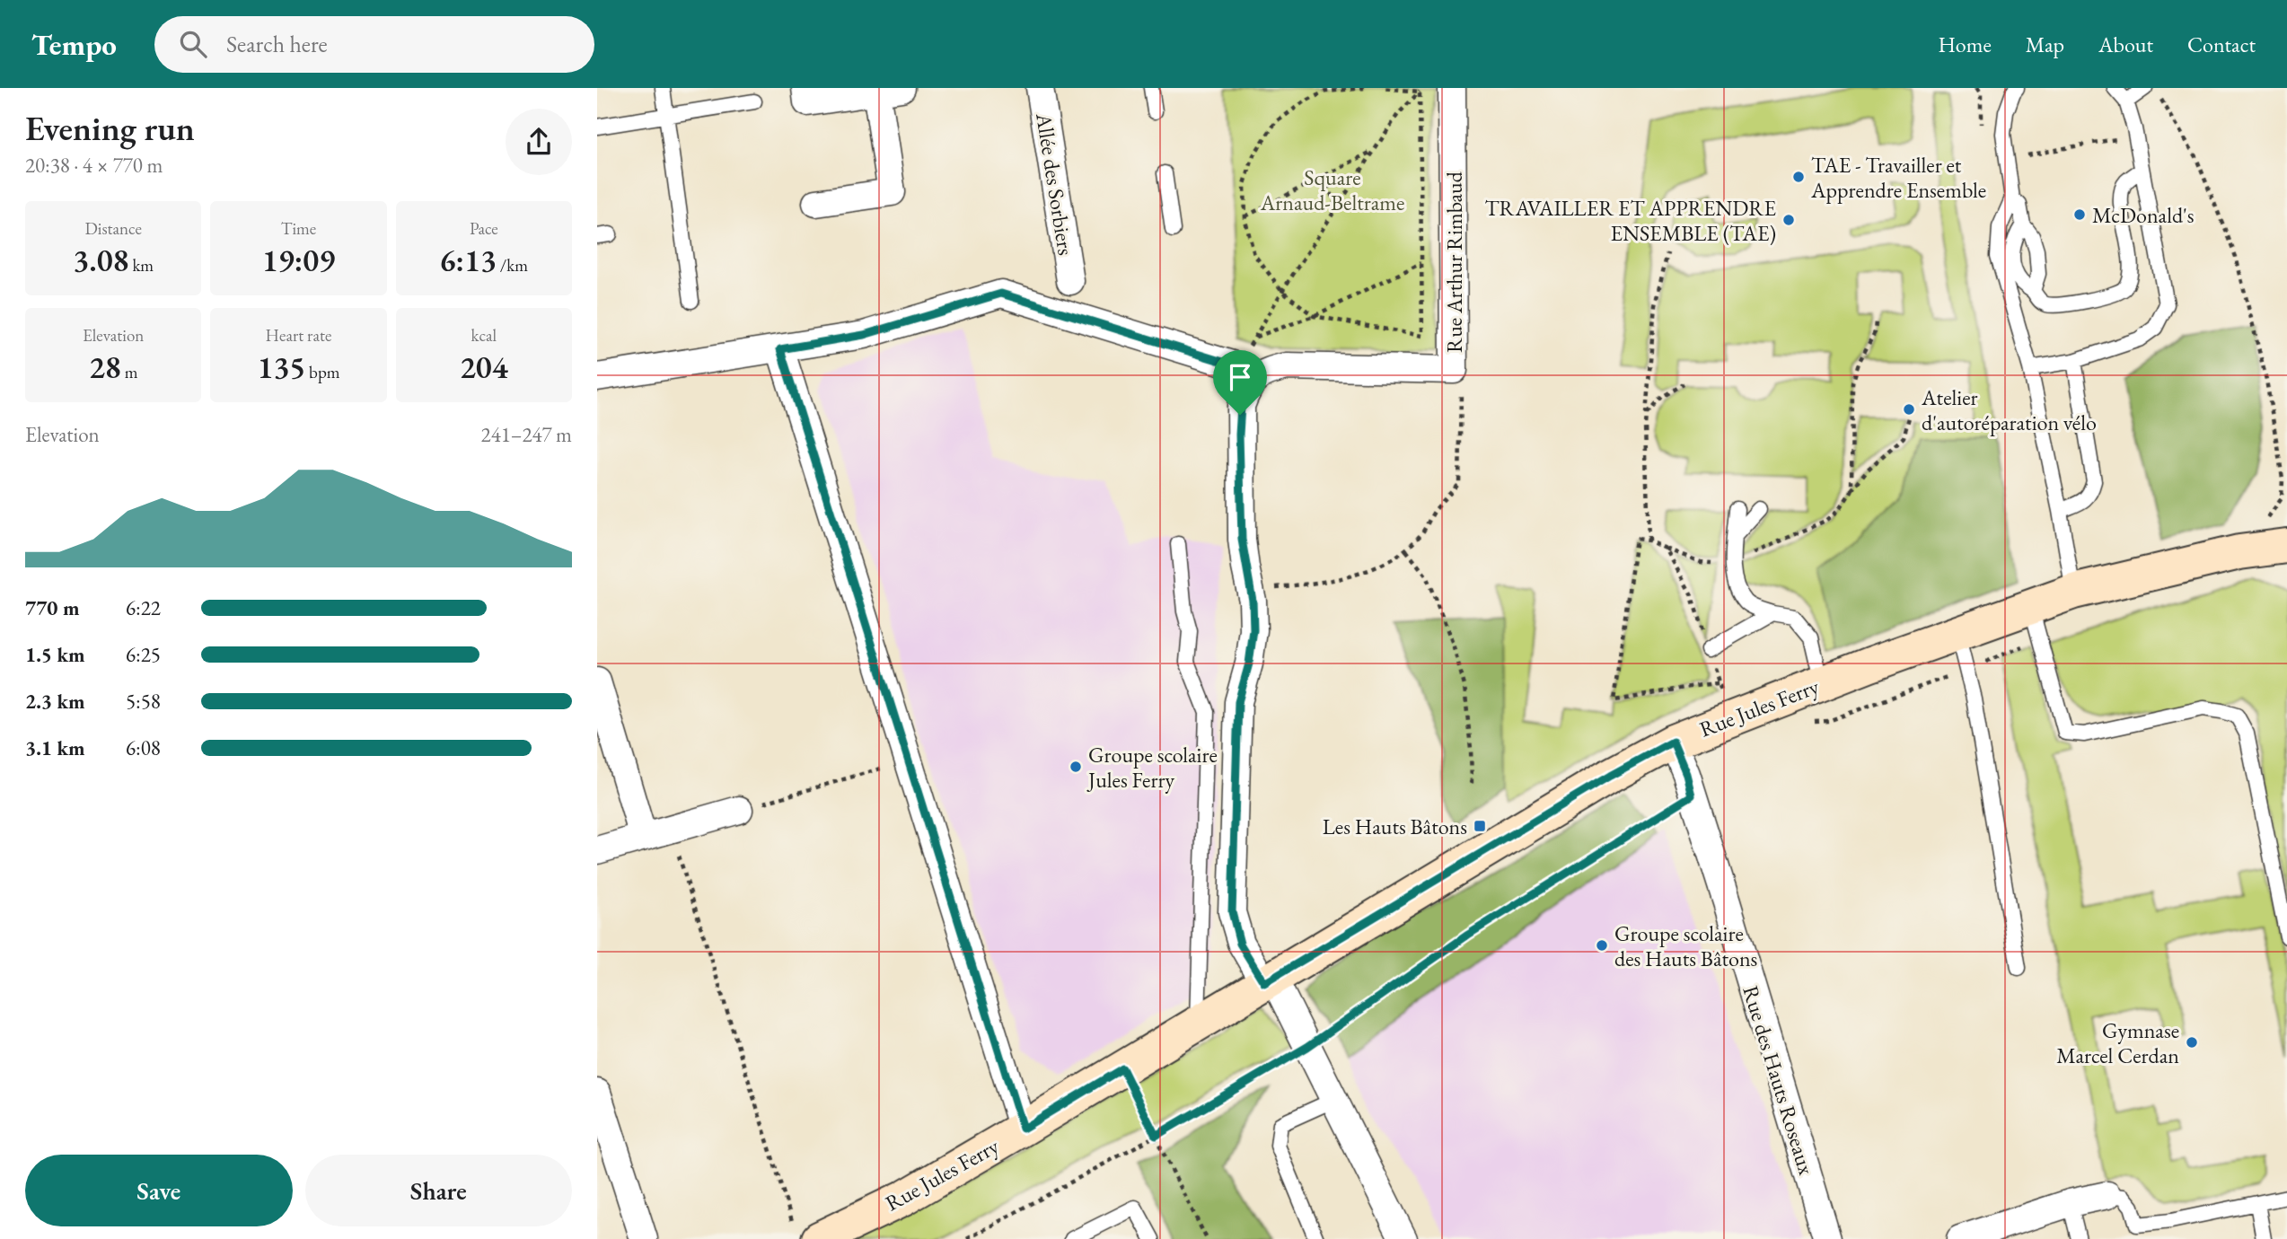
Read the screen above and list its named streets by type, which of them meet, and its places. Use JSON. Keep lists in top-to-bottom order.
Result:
{
  "streets": {
    "street": [
      "Allée des Sorbiers",
      "Rue Arthur Rimbaud",
      "Rue Jules Ferry",
      "Rue des Hauts Roseaux"
    ]
  },
  "crossings": [
    ["Rue Jules Ferry", "Rue des Hauts Roseaux"]
  ],
  "parks": ["Square Arnaud-Beltrame"],
  "places": {
    "other": [
      "TAE - Travailler et Apprendre Ensemble",
      "McDonald's",
      "TRAVAILLER ET APPRENDRE ENSEMBLE (TAE)",
      "Atelier d'autoréparation vélo",
      "Groupe scolaire Jules Ferry",
      "Groupe scolaire des Hauts Bâtons",
      "Gymnase Marcel Cerdan"
    ],
    "transit": ["Les Hauts Bâtons"]
  },
  "page": {
    "header": "Tempo",
    "search": "Search here",
    "nav": [
      "Home",
      "Map",
      "About",
      "Contact"
    ],
    "heading": ["Evening run", "20:38 · 4 × 770 m"],
    "stats": [
      ["Distance", "3.08 km"],
      ["Time", "19:09"],
      ["Pace", "6:13 /km"],
      ["Elevation", "28 m"],
      ["Heart rate", "135 bpm"],
      ["kcal", "204"]
    ],
    "chart": ["Elevation", "241–247 m"],
    "list": [
      {
        "name": "770 m",
        "note": "6:22"
      },
      {
        "name": "1.5 km",
        "note": "6:25"
      },
      {
        "name": "2.3 km",
        "note": "5:58"
      },
      {
        "name": "3.1 km",
        "note": "6:08"
      }
    ],
    "buttons": ["Save", "Share"]
  }
}
